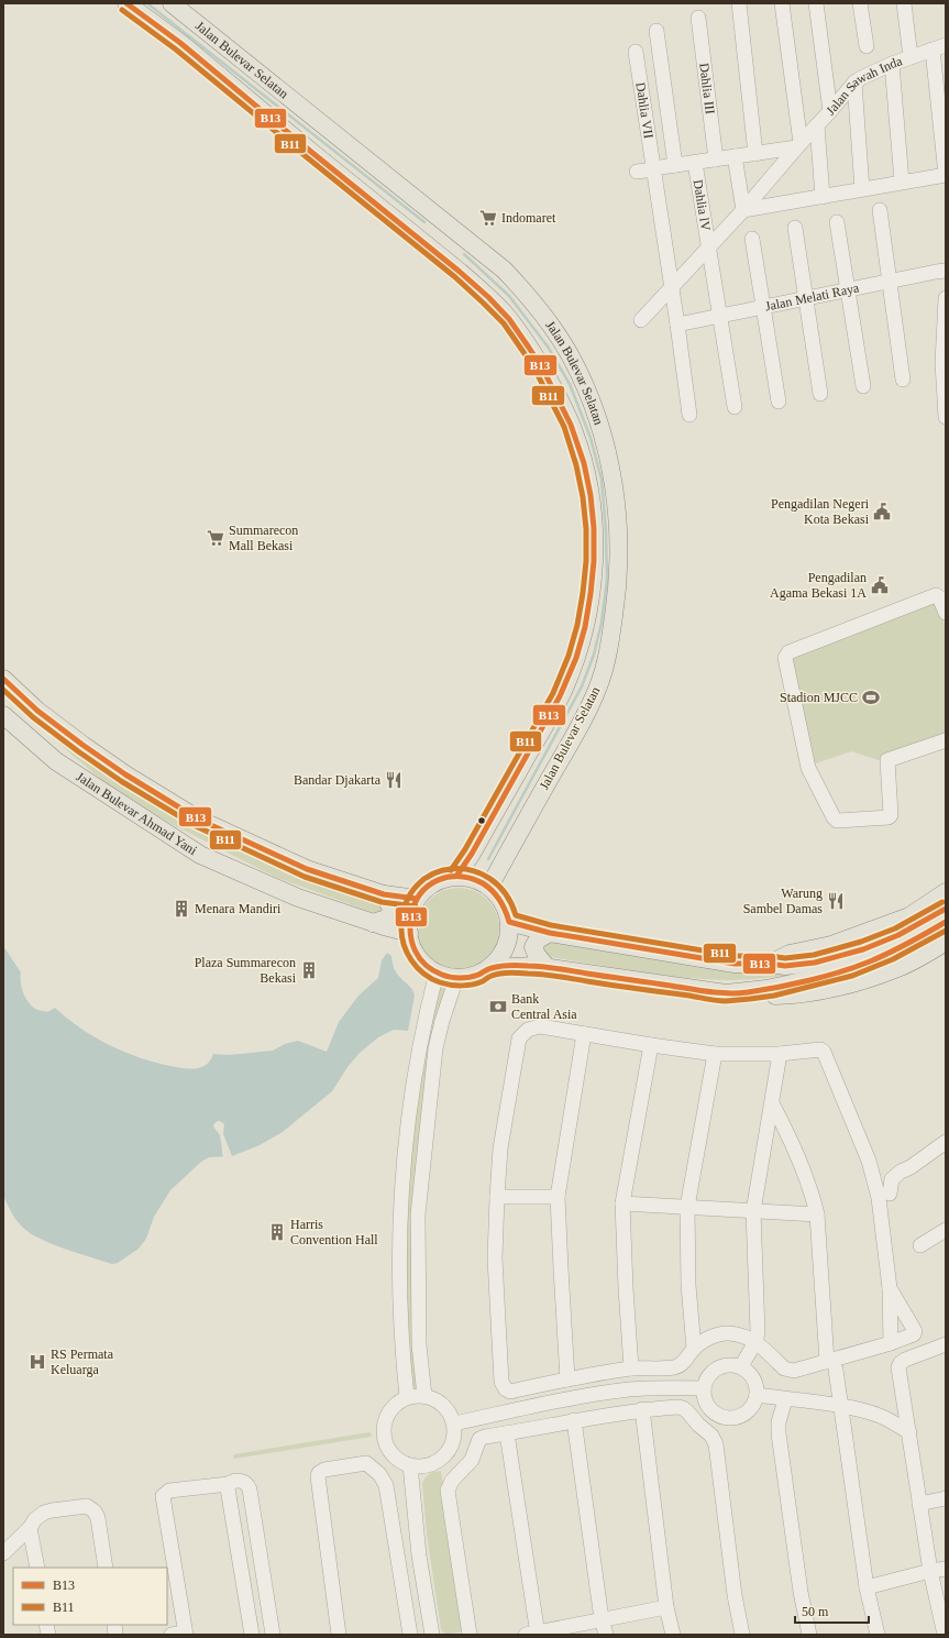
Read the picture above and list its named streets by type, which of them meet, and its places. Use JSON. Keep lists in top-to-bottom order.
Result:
{
  "streets": {
    "main road": ["Jalan Bulevar Selatan", "Jalan Bulevar Ahmad Yani"],
    "street": [
      "Dahlia III",
      "Jalan Sawah Inda",
      "Dahlia VII",
      "Dahlia lV",
      "Jalan Melati Raya"
    ]
  },
  "crossings": [
    ["Jalan Bulevar Selatan", "Jalan Bulevar Ahmad Yani"],
    ["Jalan Sawah Inda", "Dahlia VII"],
    ["Jalan Sawah Inda", "Dahlia lV"],
    ["Dahlia VII", "Jalan Melati Raya"],
    ["Dahlia lV", "Jalan Melati Raya"]
  ],
  "places": {
    "supermarket": ["Indomaret", "Summarecon Mall Bekasi"],
    "public building": ["Pengadilan Negeri Kota Bekasi", "Pengadilan Agama Bekasi 1A"],
    "sports": ["Stadion MJCC"],
    "restaurant": ["Bandar Djakarta", "Warung Sambel Damas"],
    "building": ["Menara Mandiri", "Plaza Summarecon Bekasi", "Harris Convention Hall"],
    "bank": ["Bank Central Asia"],
    "hospital": ["RS Permata Keluarga"]
  },
  "lines": ["transit line B13", "transit line B11"],
  "legend": ["B13", "B11"],
  "scale_bar": "50 m"
}
